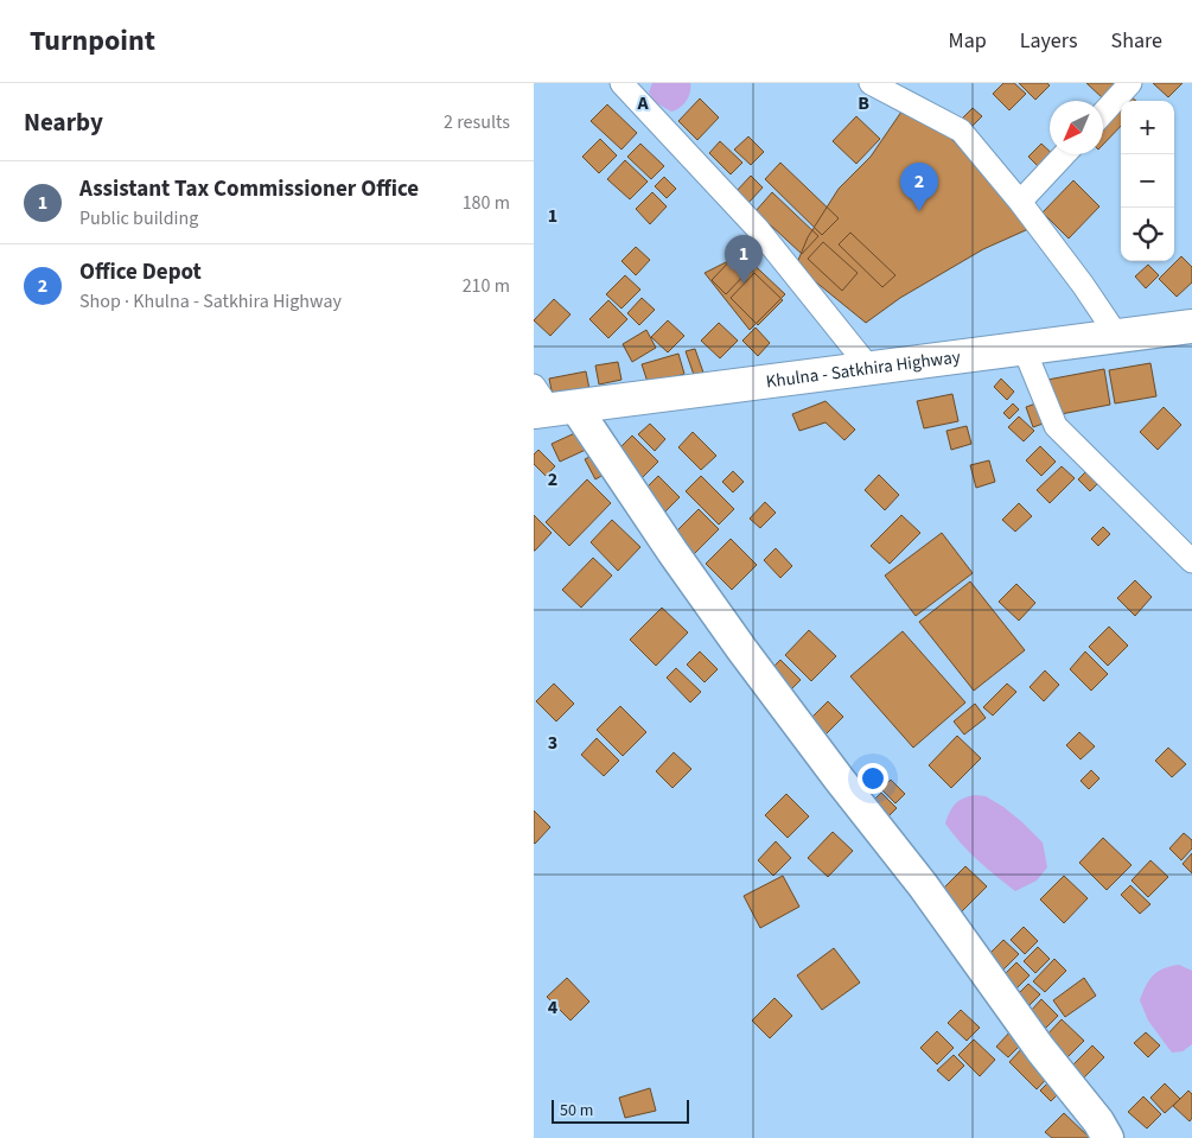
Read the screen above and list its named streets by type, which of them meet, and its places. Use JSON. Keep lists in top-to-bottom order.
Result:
{
  "streets": {
    "highway": ["Khulna - Satkhira Highway"]
  },
  "scale_bar": "50 m",
  "north": "bottom left",
  "page": {
    "header": "Turnpoint",
    "nav": ["Map", "Layers", "Share"],
    "heading": ["Nearby", "2 results"],
    "map_buttons": ["+", "−"],
    "list": [
      {
        "mark": "1",
        "name": "Assistant Tax Commissioner Office",
        "note": "Public building",
        "value": "180 m"
      },
      {
        "mark": "2",
        "name": "Office Depot",
        "note": "Shop · Khulna - Satkhira Highway",
        "value": "210 m"
      }
    ],
    "pins": ["2", "1"],
    "scale": "50 m"
  },
  "grid": {
    "columns": ["A", "B"],
    "rows": [
      "1",
      "2",
      "3",
      "4"
    ]
  }
}
